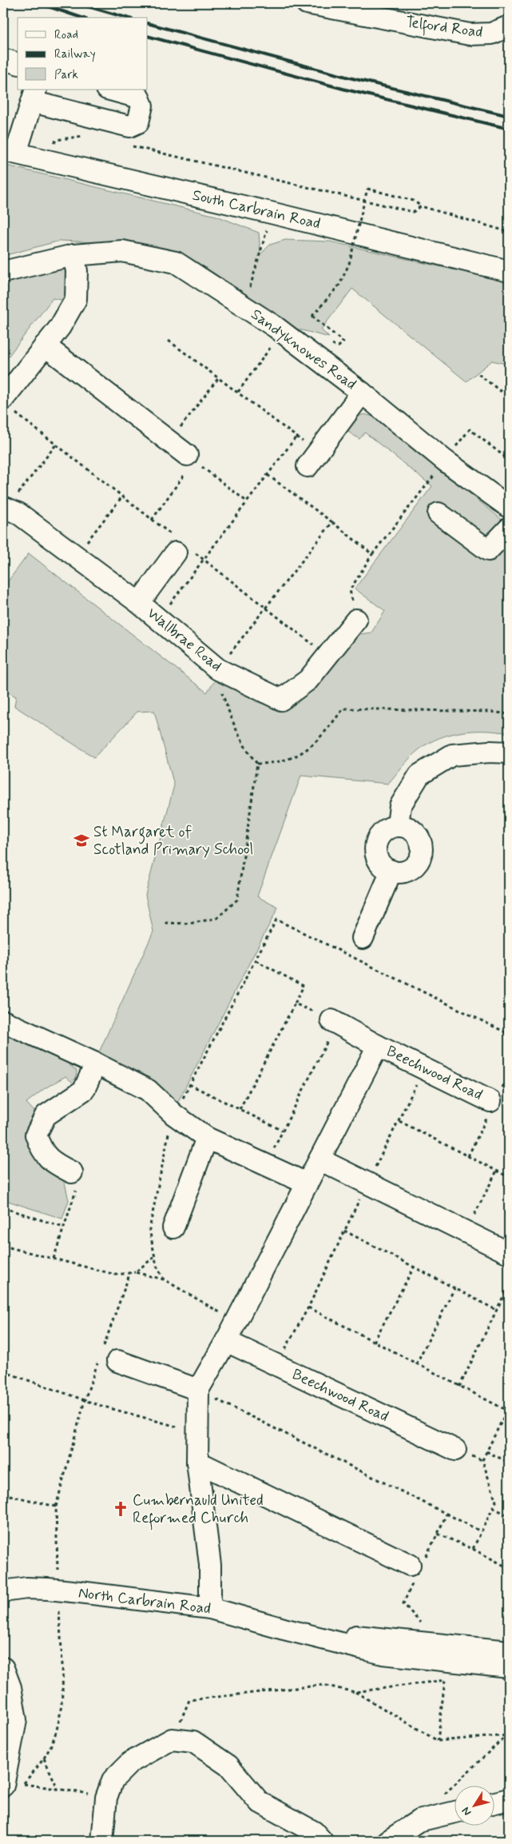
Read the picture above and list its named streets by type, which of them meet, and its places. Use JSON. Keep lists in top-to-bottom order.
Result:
{
  "streets": {
    "street": [
      "Telford Road",
      "South Carbrain Road",
      "Sandyknowes Road",
      "Wallbrae Road",
      "Beechwood Road",
      "North Carbrain Road"
    ]
  },
  "crossings": [
    ["Beechwood Road", "North Carbrain Road"]
  ],
  "places": {
    "school or university": ["St Margaret of Scotland Primary School"],
    "church": ["Cumbernauld United Reformed Church"]
  },
  "legend": ["Road", "Railway", "Park"],
  "north": "bottom left"
}
